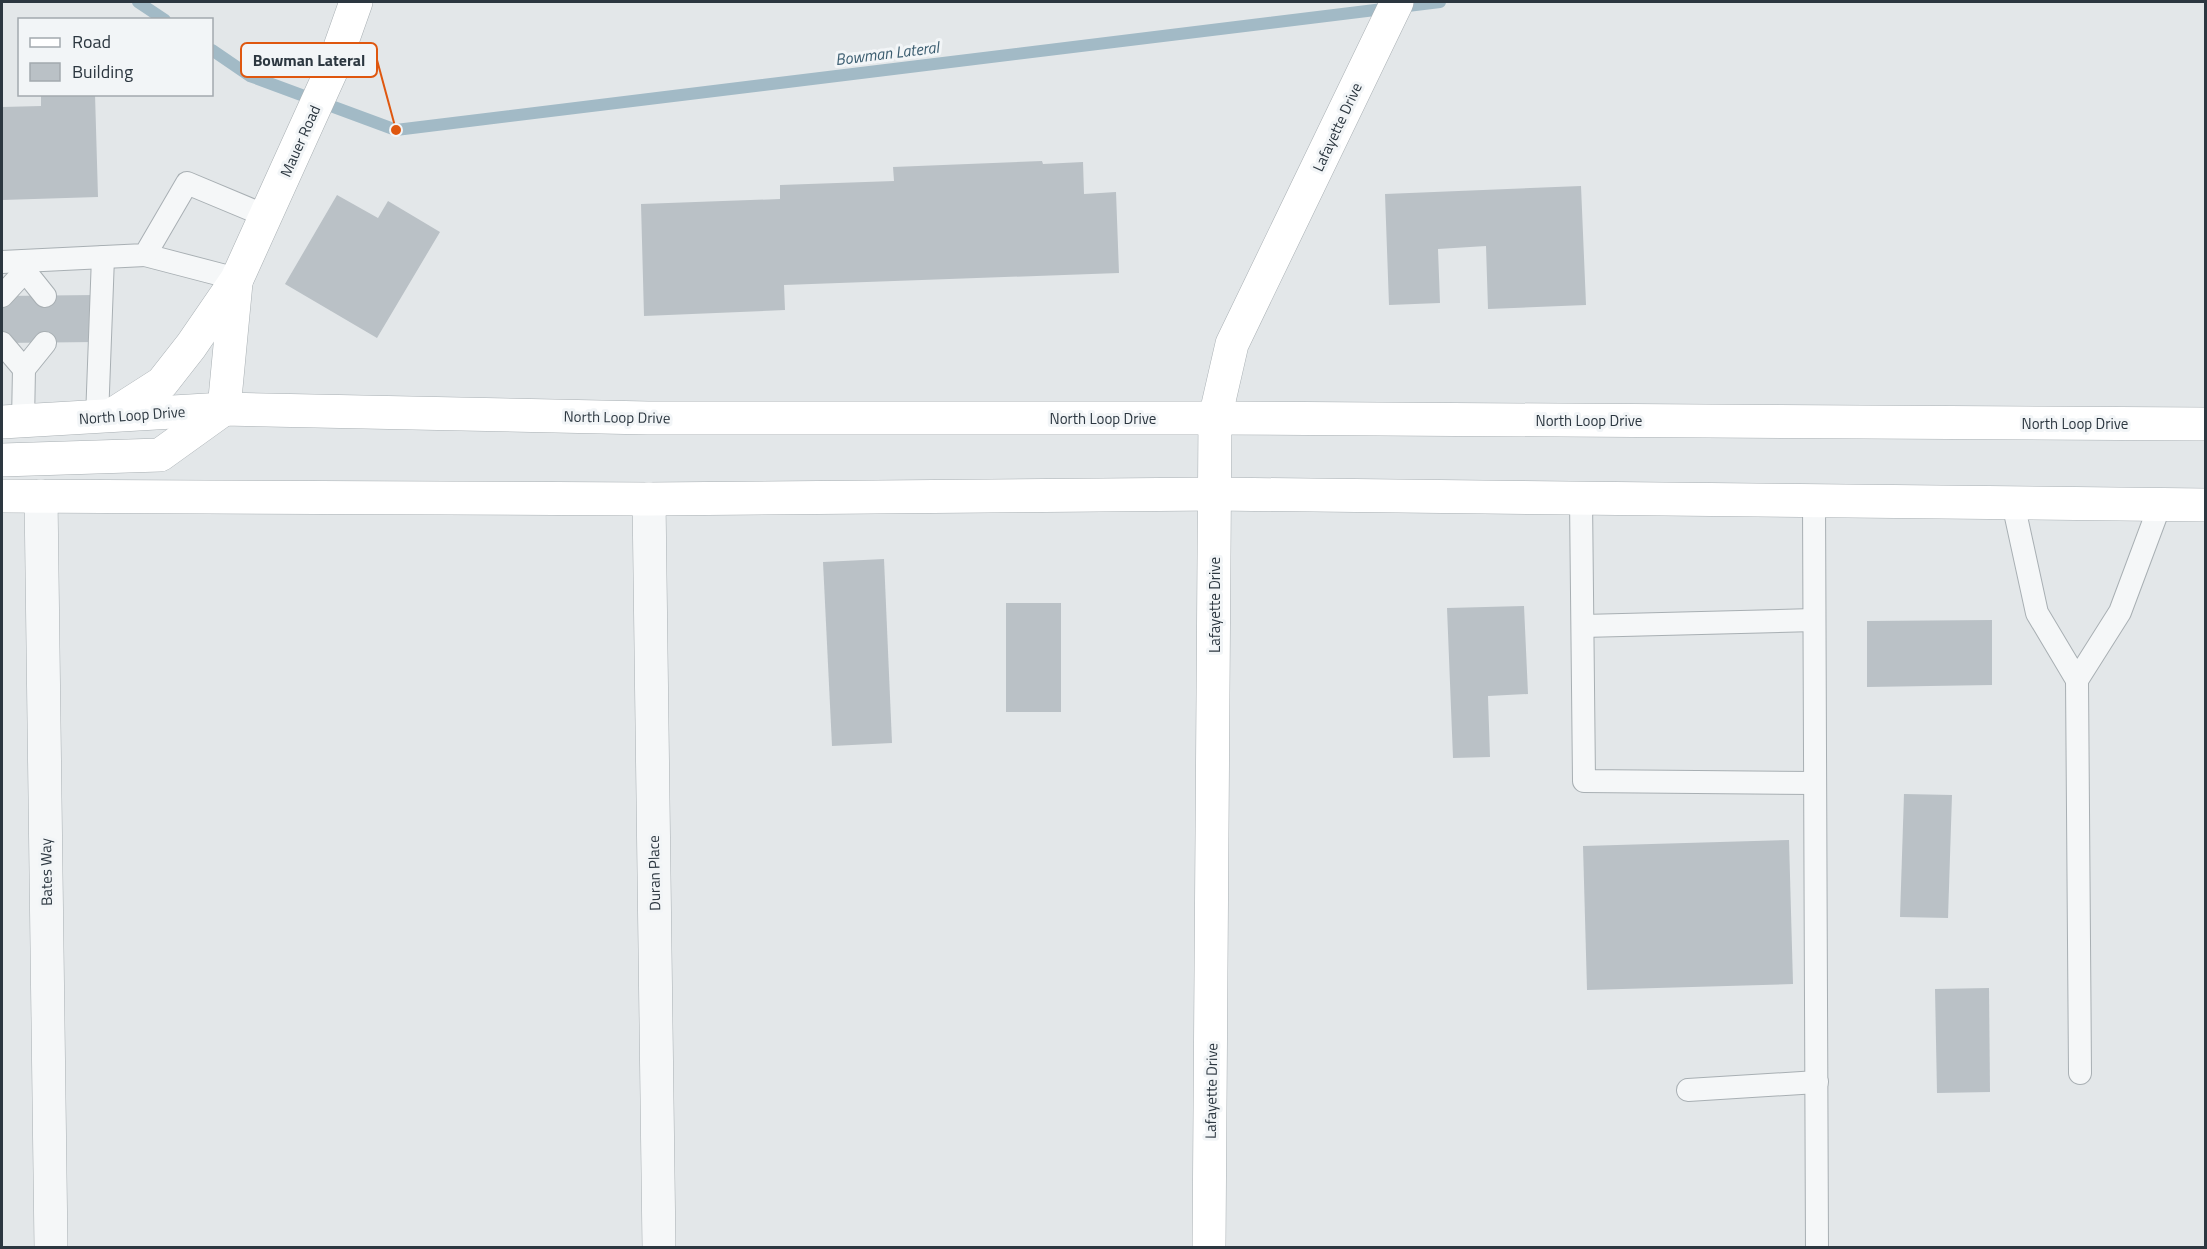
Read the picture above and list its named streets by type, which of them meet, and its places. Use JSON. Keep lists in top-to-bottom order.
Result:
{
  "streets": {
    "main road": ["Lafayette Drive", "Mauer Road", "North Loop Drive"],
    "street": ["Bates Way", "Duran Place"]
  },
  "crossings": [
    ["Lafayette Drive", "North Loop Drive"],
    ["Mauer Road", "North Loop Drive"]
  ],
  "water": ["Bowman Lateral"],
  "places": ["Bowman Lateral"],
  "legend": ["Road", "Building"]
}
